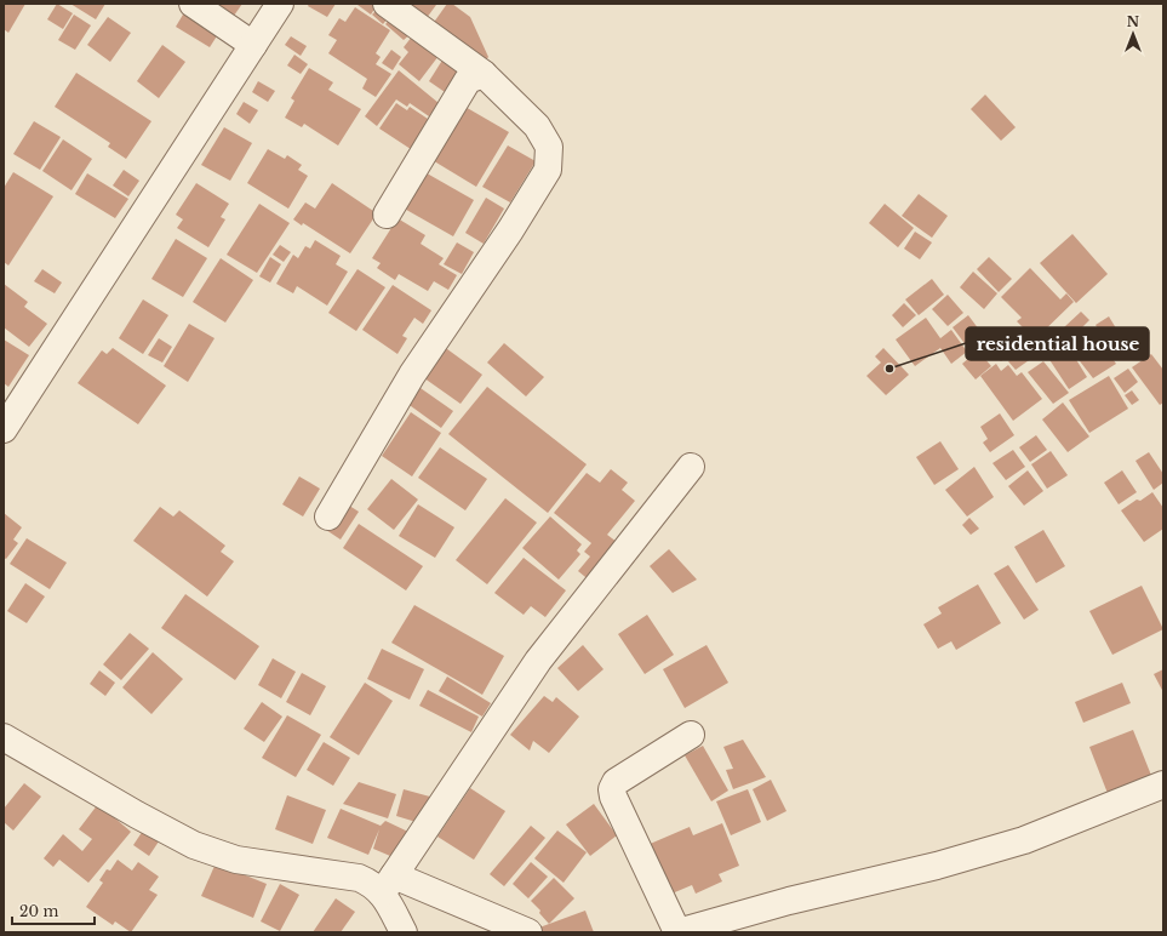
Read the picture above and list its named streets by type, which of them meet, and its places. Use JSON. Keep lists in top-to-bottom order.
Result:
{
  "places": ["residential house"],
  "scale_bar": "20 m",
  "north": "top"
}
